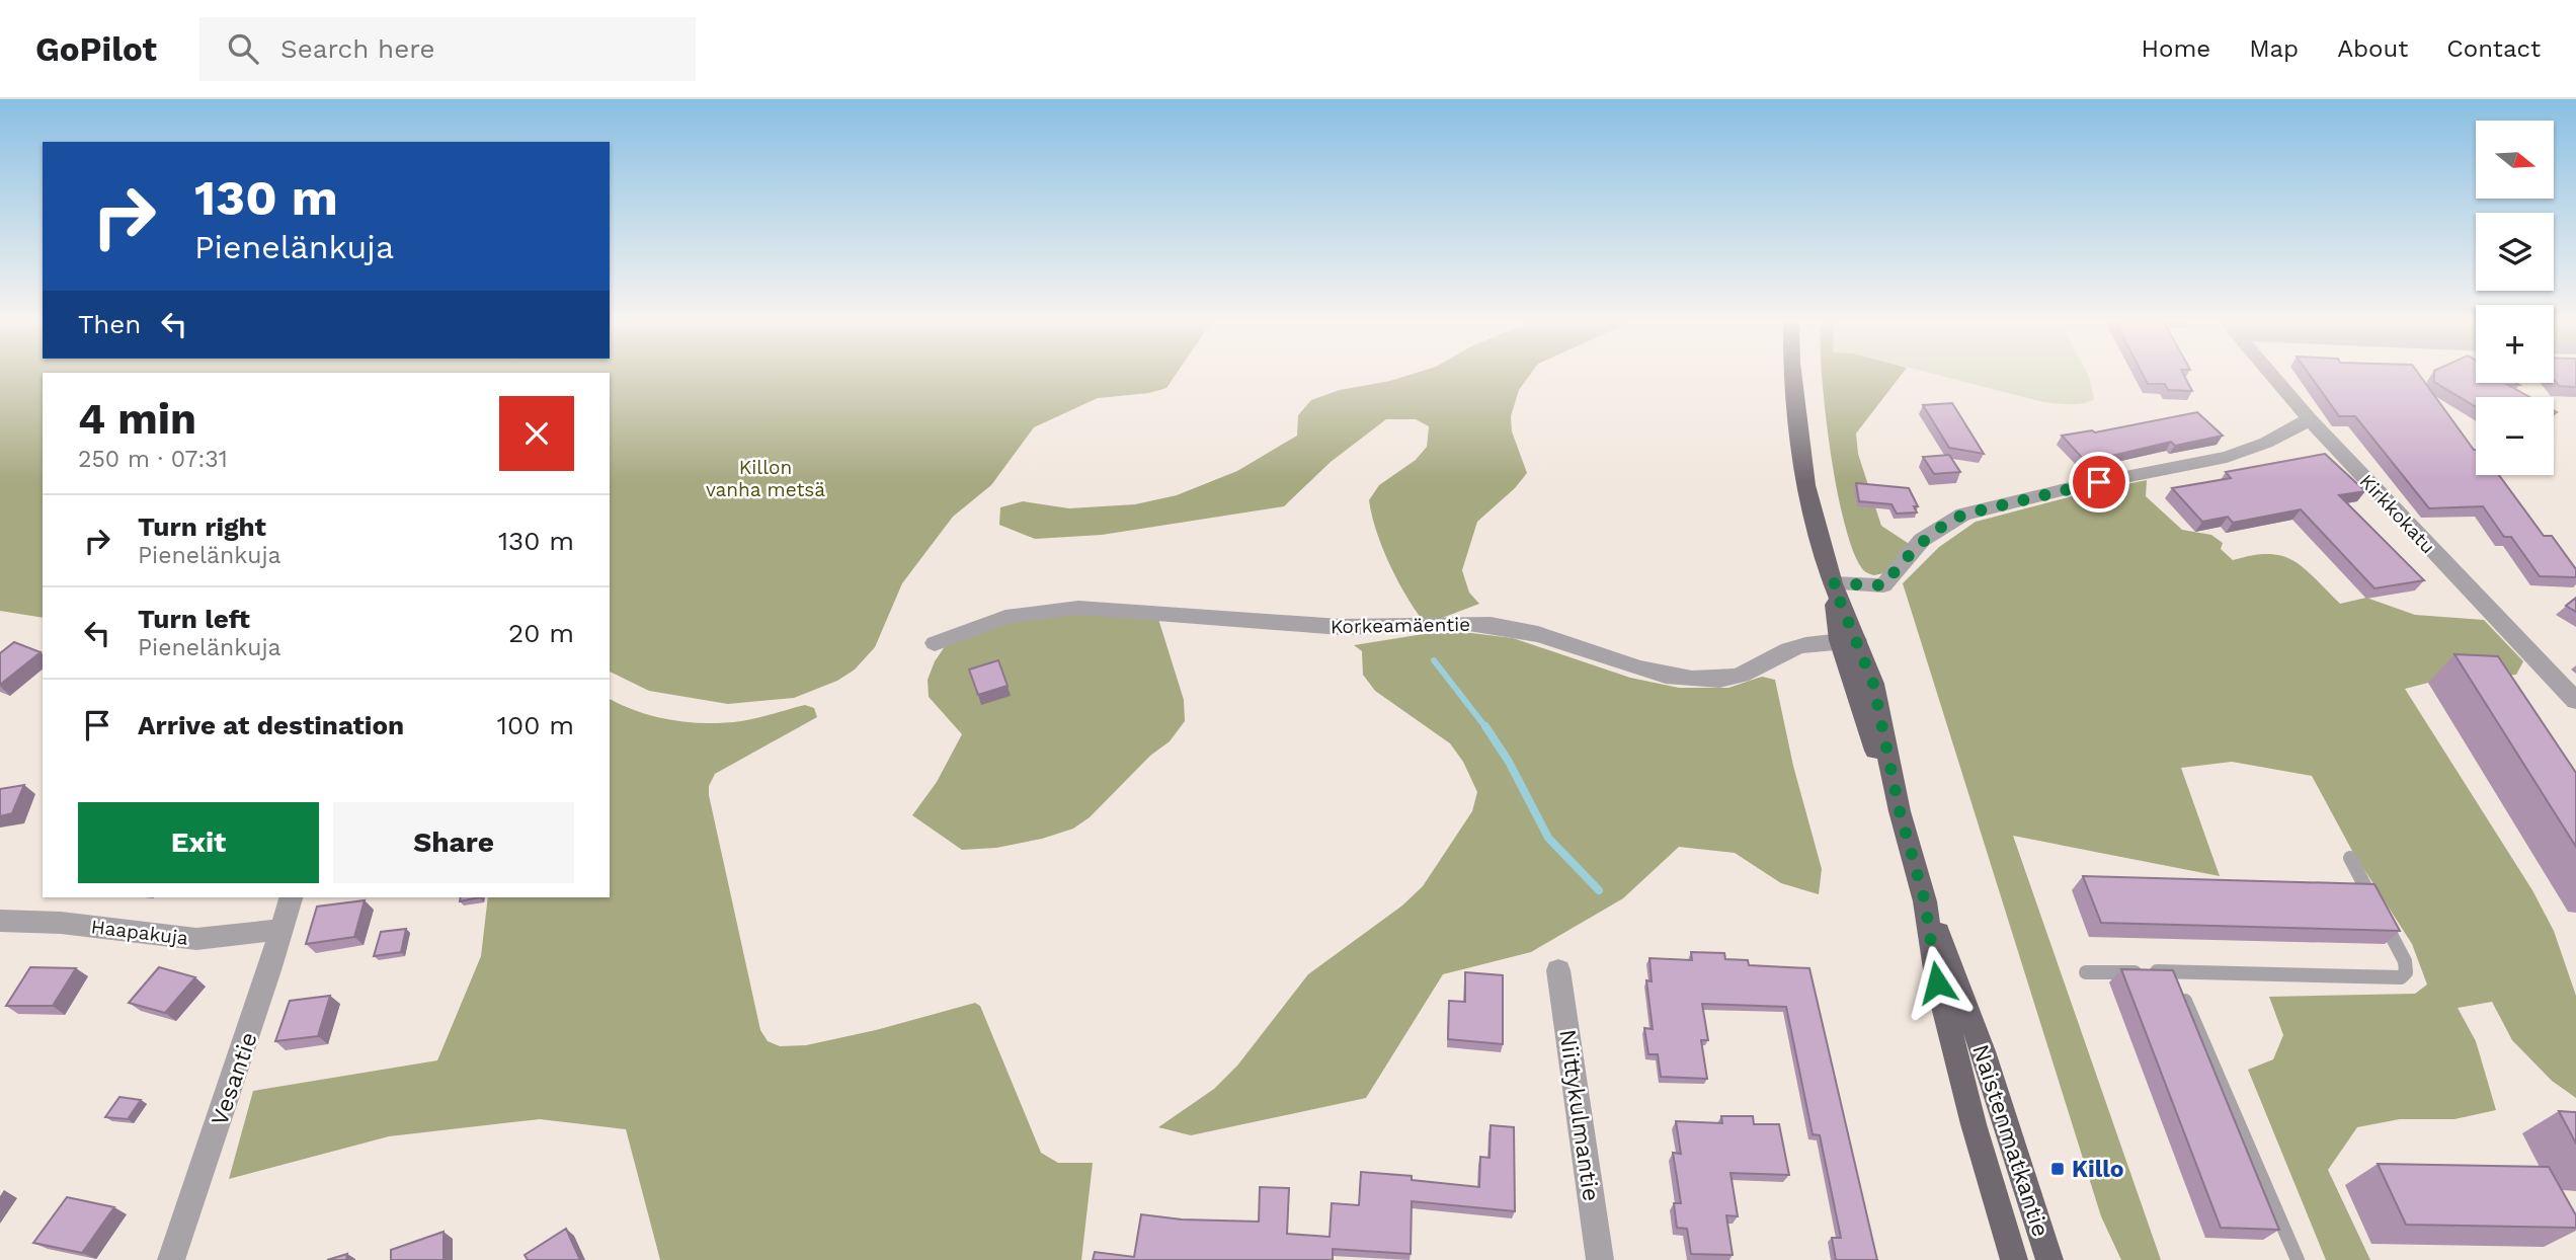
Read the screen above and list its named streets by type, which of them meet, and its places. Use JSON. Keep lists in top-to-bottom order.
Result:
{
  "streets": {
    "main road": ["Naistenmatkantie"],
    "street": [
      "Kirkkokatu",
      "Korkeamäentie",
      "Haapakuja",
      "Vesantie",
      "Niittykulmantie"
    ]
  },
  "crossings": [
    ["Korkeamäentie", "Naistenmatkantie"],
    ["Haapakuja", "Vesantie"]
  ],
  "parks": ["Killon vanha metsä"],
  "places": {
    "transit": ["Killo"]
  },
  "north": "right",
  "page": {
    "header": "GoPilot",
    "search": "Search here",
    "nav": [
      "Home",
      "Map",
      "About",
      "Contact"
    ],
    "map_buttons": ["+", "−"],
    "turn": ["130 m", "Pienelänkuja"],
    "then": "Then",
    "heading": ["4 min", "250 m · 07:31"],
    "list": [
      {
        "name": "Turn right",
        "note": "Pienelänkuja",
        "value": "130 m"
      },
      {
        "name": "Turn left",
        "note": "Pienelänkuja",
        "value": "20 m"
      },
      {
        "name": "Arrive at destination",
        "value": "100 m"
      }
    ],
    "buttons": ["Exit", "Share"]
  }
}
